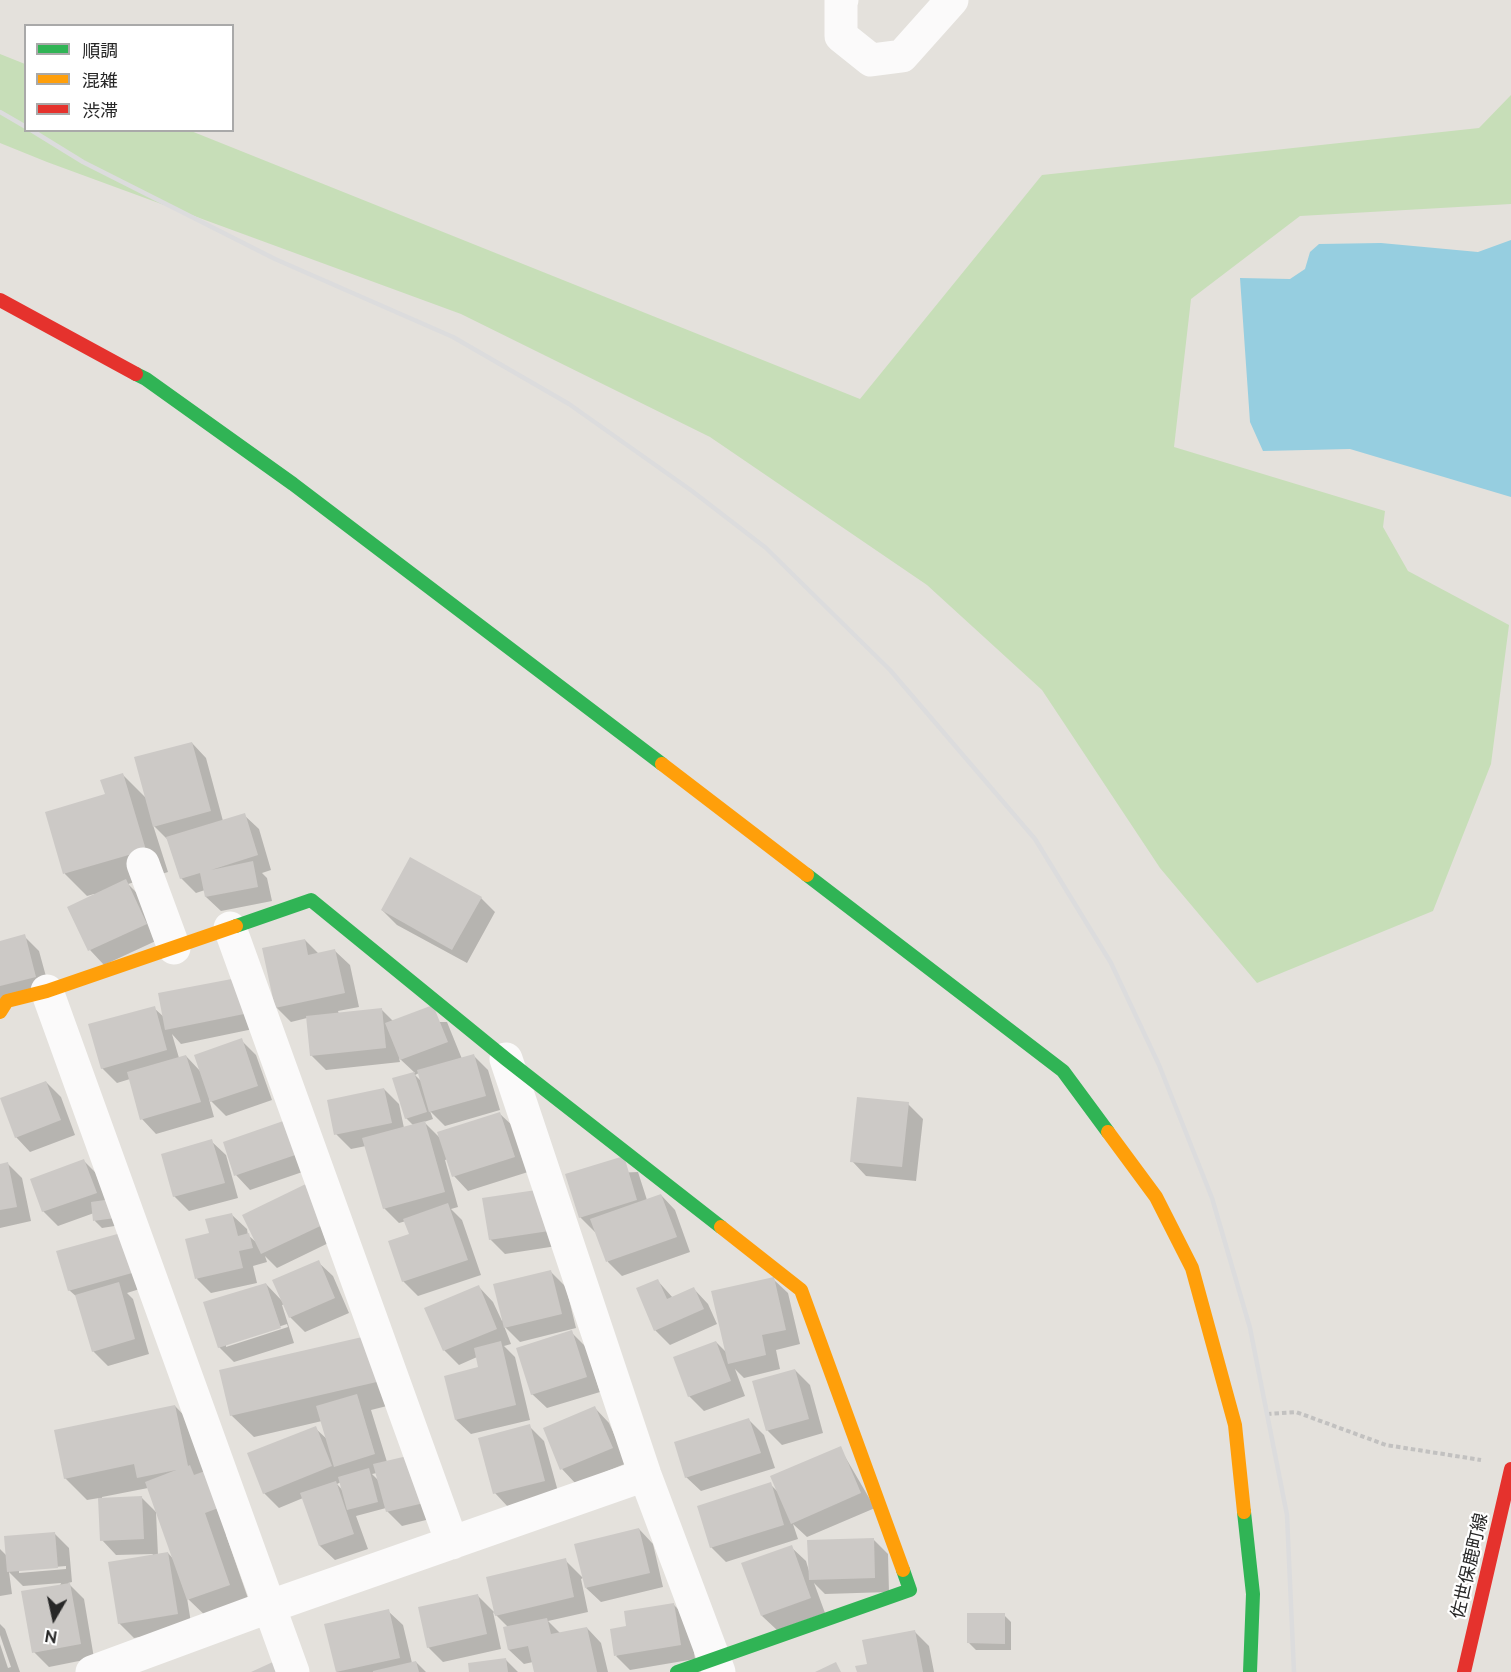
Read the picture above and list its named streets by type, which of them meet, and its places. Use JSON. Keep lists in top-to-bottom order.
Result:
{
  "streets": {
    "street": ["佐世保鹿町線"]
  },
  "legend": ["順調", "混雑", "渋滞"],
  "north": "bottom"
}
